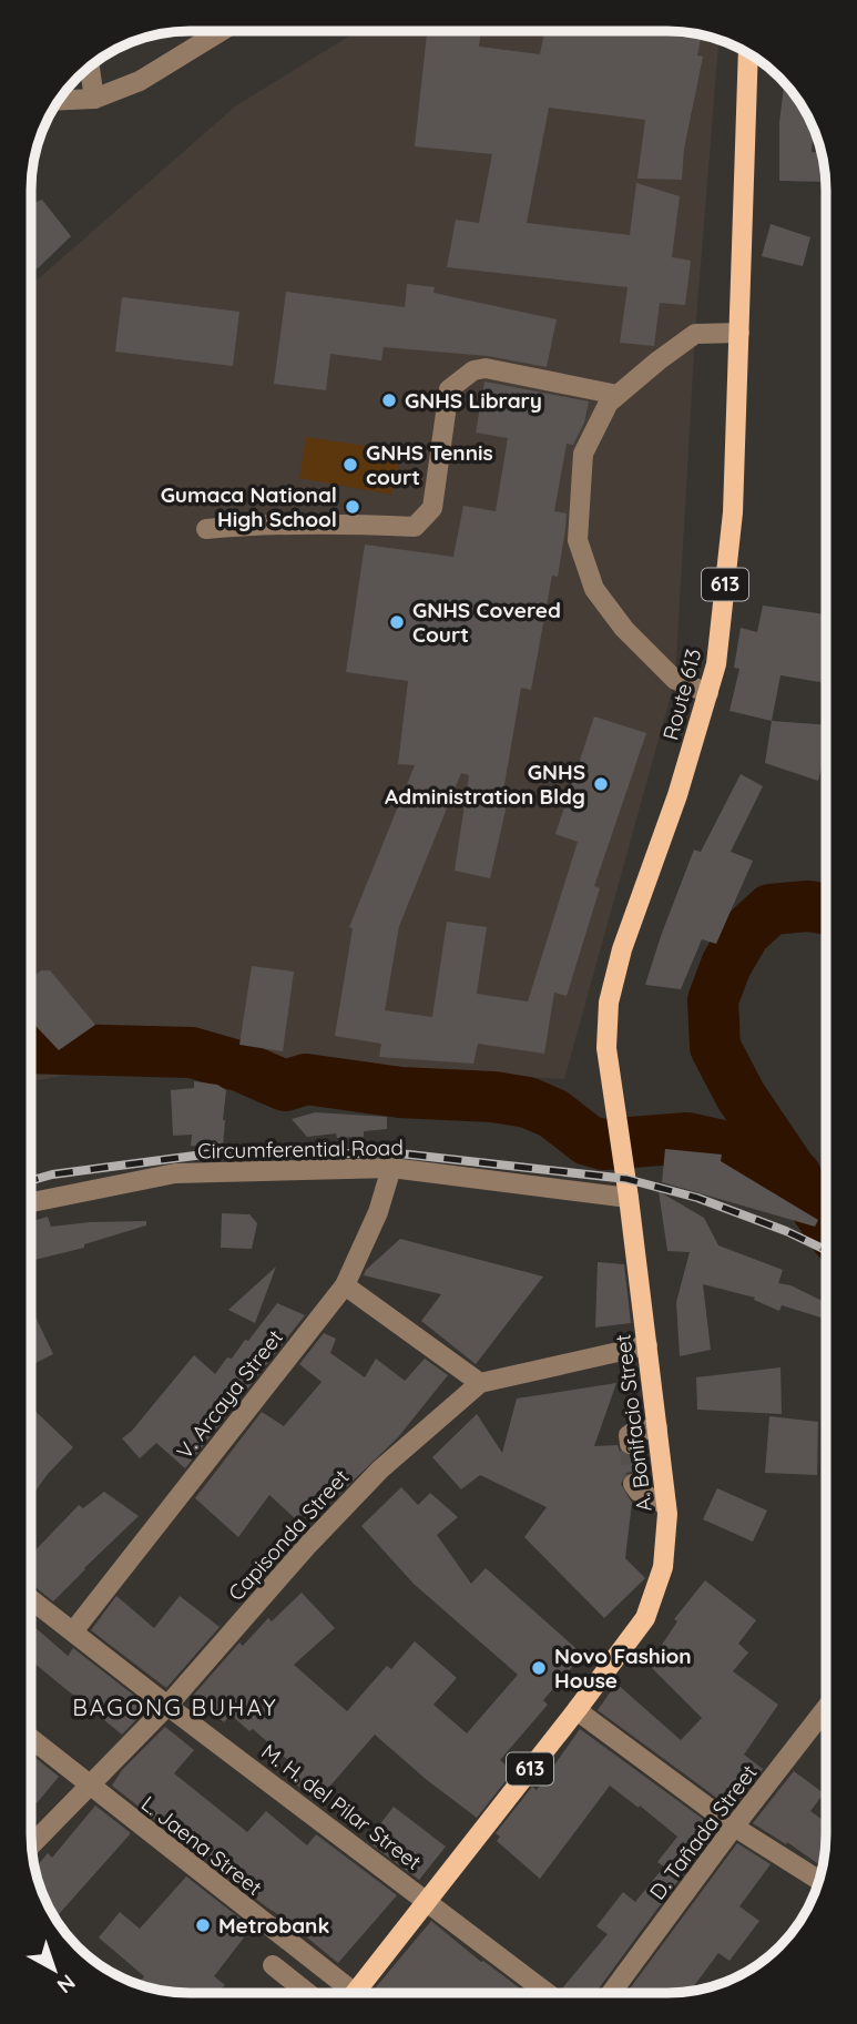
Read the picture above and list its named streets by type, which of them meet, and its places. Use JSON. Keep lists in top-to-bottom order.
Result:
{
  "streets": {
    "main road": ["613", "Route 613", "A. Bonifacio Street"],
    "street": [
      "Circumferential Road",
      "V. Arcaya Street",
      "Capisonda Street",
      "M. H. del Pilar Street",
      "D. Tañada Street",
      "L. Jaena Street"
    ]
  },
  "crossings": [
    ["Route 613", "A. Bonifacio Street"],
    ["Circumferential Road", "V. Arcaya Street"],
    ["Circumferential Road", "A. Bonifacio Street"],
    ["V. Arcaya Street", "M. H. del Pilar Street"],
    ["A. Bonifacio Street", "Capisonda Street"],
    ["A. Bonifacio Street", "M. H. del Pilar Street"],
    ["Capisonda Street", "M. H. del Pilar Street"],
    ["Capisonda Street", "L. Jaena Street"]
  ],
  "districts": ["BAGONG BUHAY"],
  "places": [
    "GNHS Library",
    "GNHS Tennis court",
    "Gumaca National High School",
    "GNHS Covered Court",
    "GNHS Administration Bldg",
    "Novo Fashion House",
    "Metrobank"
  ],
  "north": "bottom right"
}
